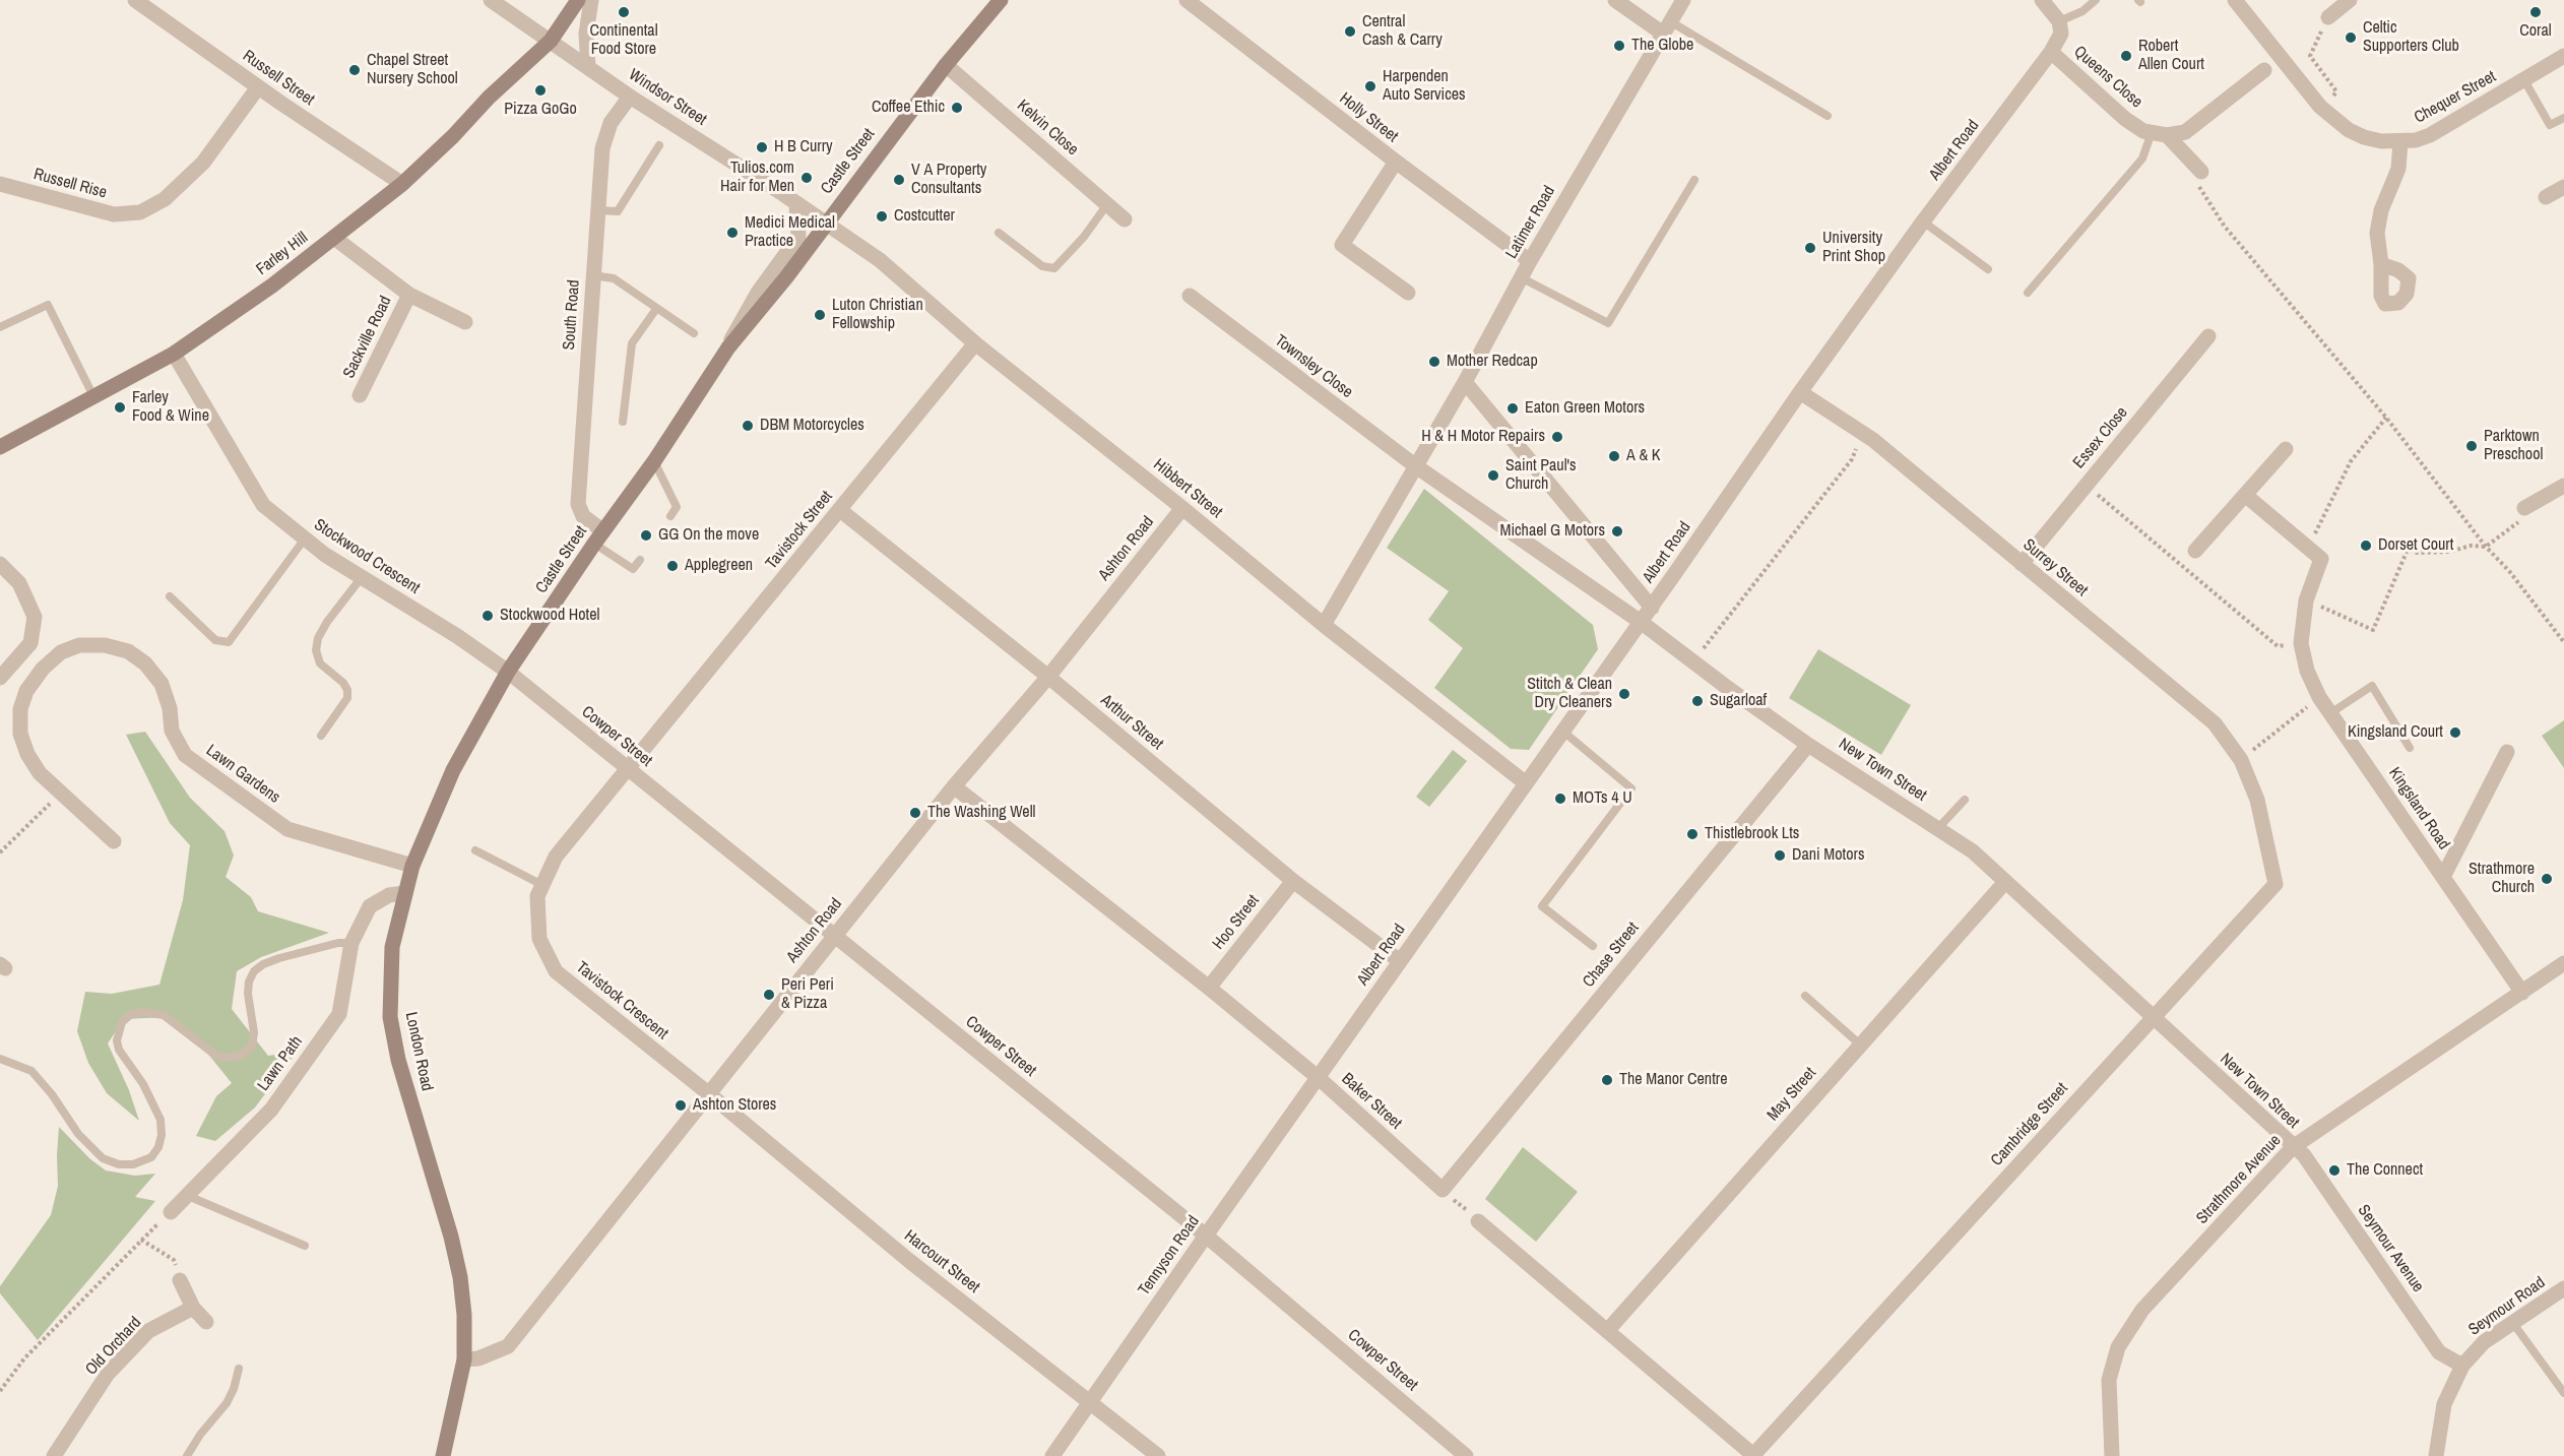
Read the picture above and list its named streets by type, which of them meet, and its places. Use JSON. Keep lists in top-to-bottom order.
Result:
{
  "streets": {
    "street": [
      "Queens Close",
      "Russell Street",
      "Windsor Street",
      "Chequer Street",
      "Holly Street",
      "Kelvin Close",
      "Albert Road",
      "Castle Street",
      "Russell Rise",
      "Latimer Road",
      "Farley Hill",
      "South Road",
      "Sackville Road",
      "Townsley Close",
      "Essex Close",
      "Hibbert Street",
      "Tavistock Street",
      "Ashton Road",
      "Stockwood Crescent",
      "Surrey Street",
      "Arthur Street",
      "Cowper Street",
      "New Town Street",
      "Lawn Gardens",
      "Kingsland Road",
      "Hoo Street",
      "Chase Street",
      "Tavistock Crescent",
      "London Road",
      "Lawn Path",
      "May Street",
      "Baker Street",
      "Cambridge Street",
      "Strathmore Avenue",
      "Seymour Avenue",
      "Tennyson Road",
      "Harcourt Street",
      "Seymour Road",
      "Old Orchard"
    ]
  },
  "crossings": [
    ["Queens Close", "Albert Road"],
    ["Russell Street", "Russell Rise"],
    ["Russell Street", "Farley Hill"],
    ["Windsor Street", "Castle Street"],
    ["Windsor Street", "Farley Hill"],
    ["Windsor Street", "South Road"],
    ["Windsor Street", "Hibbert Street"],
    ["Holly Street", "Latimer Road"],
    ["Kelvin Close", "Castle Street"],
    ["Albert Road", "Hibbert Street"],
    ["Albert Road", "Surrey Street"],
    ["Albert Road", "Arthur Street"],
    ["Albert Road", "New Town Street"],
    ["Albert Road", "Baker Street"],
    ["Albert Road", "Tennyson Road"],
    ["Castle Street", "South Road"],
    ["Castle Street", "Hibbert Street"],
    ["Castle Street", "Stockwood Crescent"],
    ["Castle Street", "Cowper Street"],
    ["Castle Street", "London Road"],
    ["Latimer Road", "Townsley Close"],
    ["Latimer Road", "Hibbert Street"],
    ["Latimer Road", "New Town Street"],
    ["Farley Hill", "Sackville Road"],
    ["Farley Hill", "Stockwood Crescent"],
    ["Townsley Close", "New Town Street"],
    ["Essex Close", "Surrey Street"],
    ["Hibbert Street", "Tavistock Street"],
    ["Hibbert Street", "Ashton Road"],
    ["Tavistock Street", "Arthur Street"],
    ["Tavistock Street", "Cowper Street"],
    ["Tavistock Street", "Tavistock Crescent"],
    ["Ashton Road", "Arthur Street"],
    ["Ashton Road", "Cowper Street"],
    ["Ashton Road", "Tavistock Crescent"],
    ["Ashton Road", "London Road"],
    ["Ashton Road", "Baker Street"],
    ["Ashton Road", "Harcourt Street"],
    ["Stockwood Crescent", "Cowper Street"],
    ["Stockwood Crescent", "London Road"],
    ["Surrey Street", "Cambridge Street"],
    ["Arthur Street", "Hoo Street"],
    ["Cowper Street", "Tavistock Crescent"],
    ["Cowper Street", "London Road"],
    ["Cowper Street", "Tennyson Road"],
    ["New Town Street", "Chase Street"],
    ["New Town Street", "May Street"],
    ["New Town Street", "Cambridge Street"],
    ["New Town Street", "Strathmore Avenue"],
    ["New Town Street", "Seymour Avenue"],
    ["Lawn Gardens", "London Road"],
    ["Kingsland Road", "Strathmore Avenue"],
    ["Hoo Street", "Baker Street"],
    ["Chase Street", "Baker Street"],
    ["Tavistock Crescent", "Harcourt Street"],
    ["London Road", "Lawn Path"],
    ["Baker Street", "Tennyson Road"],
    ["Strathmore Avenue", "Seymour Avenue"],
    ["Seymour Avenue", "Seymour Road"],
    ["Tennyson Road", "Harcourt Street"]
  ],
  "places": [
    "Continental Food Store",
    "Coral",
    "Central Cash & Carry",
    "Celtic Supporters Club",
    "The Globe",
    "Robert Allen Court",
    "Chapel Street Nursery School",
    "Harpenden Auto Services",
    "Pizza GoGo",
    "Coffee Ethic",
    "H B Curry",
    "Tulios.com Hair for Men",
    "V A Property Consultants",
    "Costcutter",
    "Medici Medical Practice",
    "University Print Shop",
    "Luton Christian Fellowship",
    "Mother Redcap",
    "Farley Food & Wine",
    "Eaton Green Motors",
    "DBM Motorcycles",
    "H & H Motor Repairs",
    "Parktown Preschool",
    "A & K",
    "Saint Paul's Church",
    "Michael G Motors",
    "GG On the move",
    "Dorset Court",
    "Applegreen",
    "Stockwood Hotel",
    "Stitch & Clean Dry Cleaners",
    "Sugarloaf",
    "Kingsland Court",
    "MOTs 4 U",
    "The Washing Well",
    "Thistlebrook Lts",
    "Dani Motors",
    "Strathmore Church",
    "Peri Peri & Pizza",
    "The Manor Centre",
    "Ashton Stores",
    "The Connect"
  ]
}
